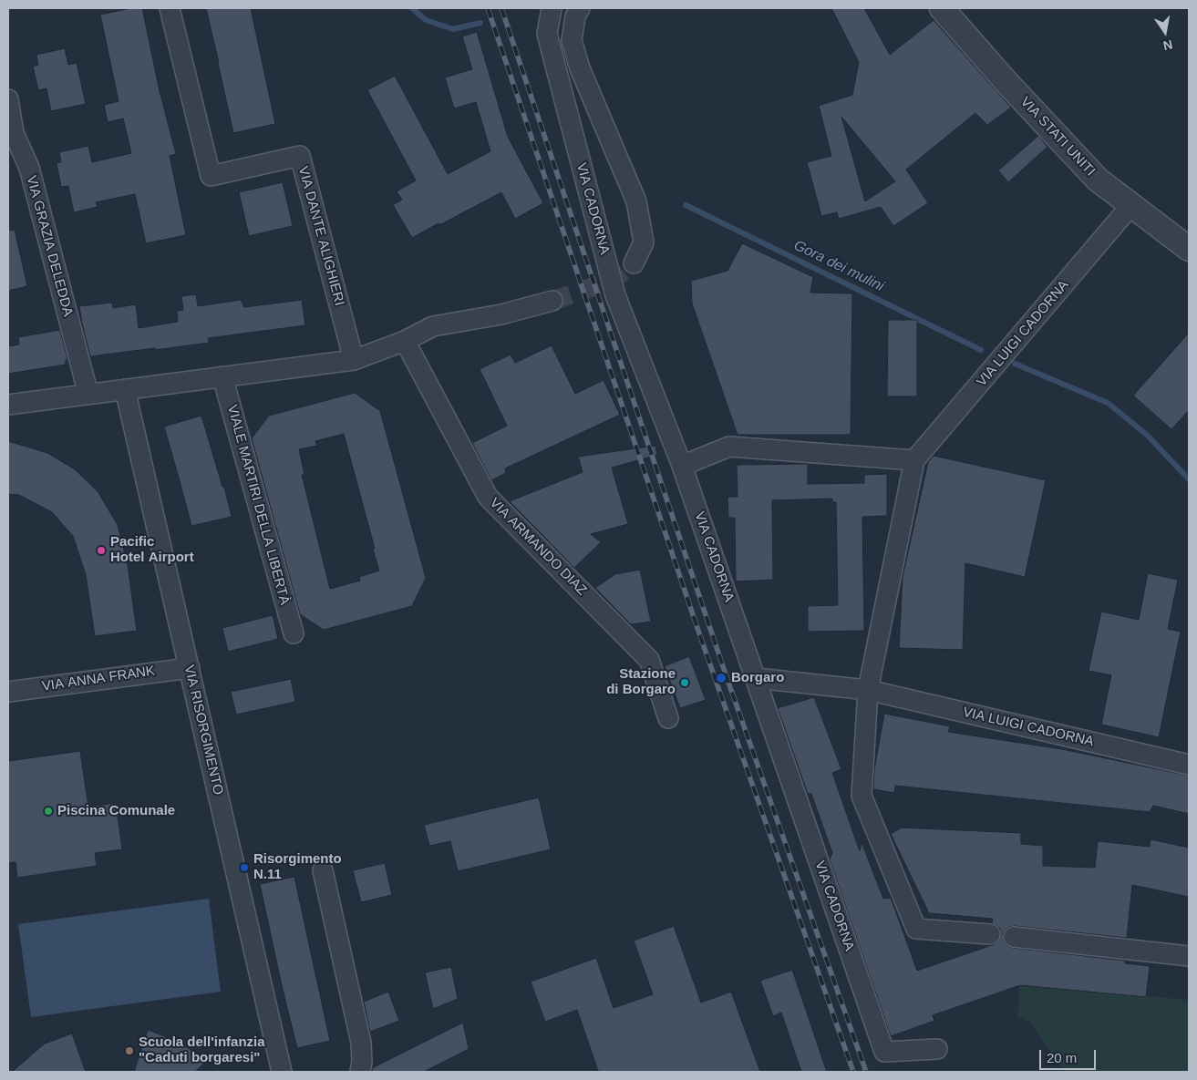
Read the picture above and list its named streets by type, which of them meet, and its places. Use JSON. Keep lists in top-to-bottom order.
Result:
{
  "streets": {
    "street": [
      "VIA STATI UNITI",
      "VIA CADORNA",
      "VIA DANTE ALIGHIERI",
      "VIA GRAZIA DELEDDA",
      "VIA LUIGI CADORNA",
      "VIALE MARTIRI DELLA LIBERTÀ",
      "VIA ARMANDO DIAZ",
      "VIA ANNA FRANK",
      "VIA RISORGIMENTO"
    ]
  },
  "crossings": [
    ["VIA STATI UNITI", "VIA LUIGI CADORNA"],
    ["VIA CADORNA", "VIA LUIGI CADORNA"],
    ["VIA ANNA FRANK", "VIA RISORGIMENTO"]
  ],
  "water": ["Gora dei mulini"],
  "places": [
    "Pacific Hotel Airport",
    "Borgaro",
    "Stazione di Borgaro",
    "Piscina Comunale",
    "Risorgimento N.11",
    "Scuola dell'infanzia \"Caduti borgaresi\""
  ],
  "scale_bar": "20 m",
  "north": "bottom"
}
